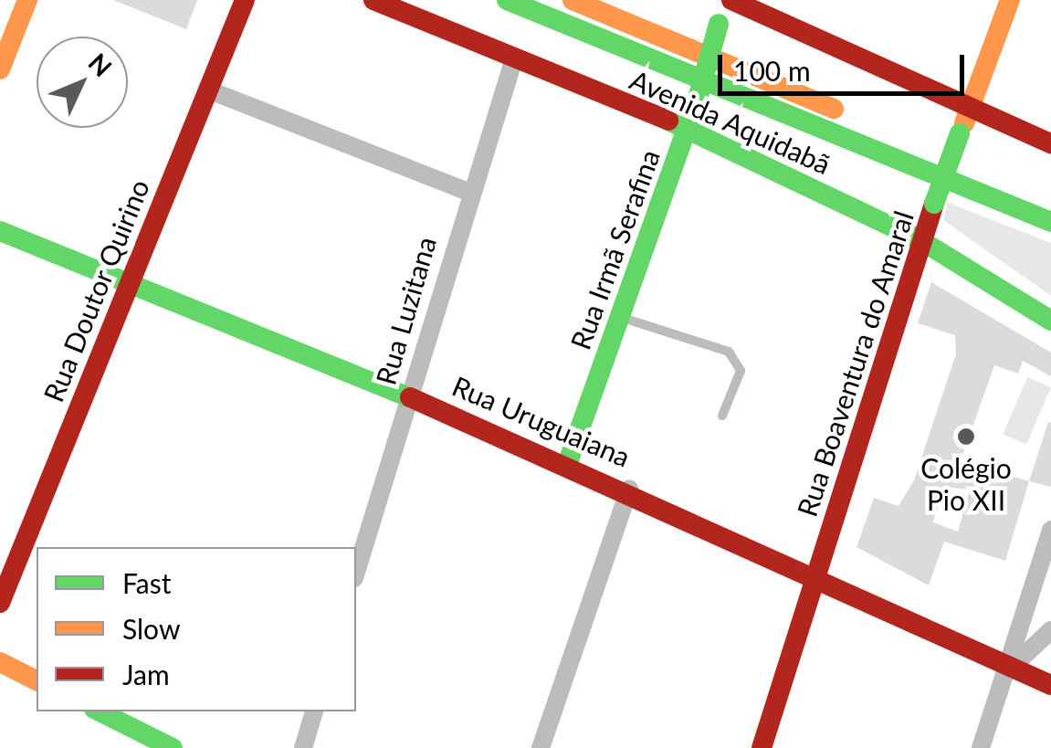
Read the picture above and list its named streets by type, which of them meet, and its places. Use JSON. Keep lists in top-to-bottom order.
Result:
{
  "streets": {
    "main road": [
      "Avenida Aquidabã",
      "Rua Irmã Serafina",
      "Rua Doutor Quirino",
      "Rua Boaventura do Amaral",
      "Rua Uruguaiana"
    ],
    "street": ["Rua Luzitana"]
  },
  "crossings": [
    ["Avenida Aquidabã", "Rua Irmã Serafina"],
    ["Avenida Aquidabã", "Rua Luzitana"],
    ["Avenida Aquidabã", "Rua Boaventura do Amaral"],
    ["Rua Irmã Serafina", "Rua Uruguaiana"],
    ["Rua Doutor Quirino", "Rua Uruguaiana"],
    ["Rua Luzitana", "Rua Uruguaiana"],
    ["Rua Boaventura do Amaral", "Rua Uruguaiana"]
  ],
  "places": ["Colégio Pio XII"],
  "legend": ["Fast", "Slow", "Jam"],
  "scale_bar": "100 m",
  "north": "top right"
}
